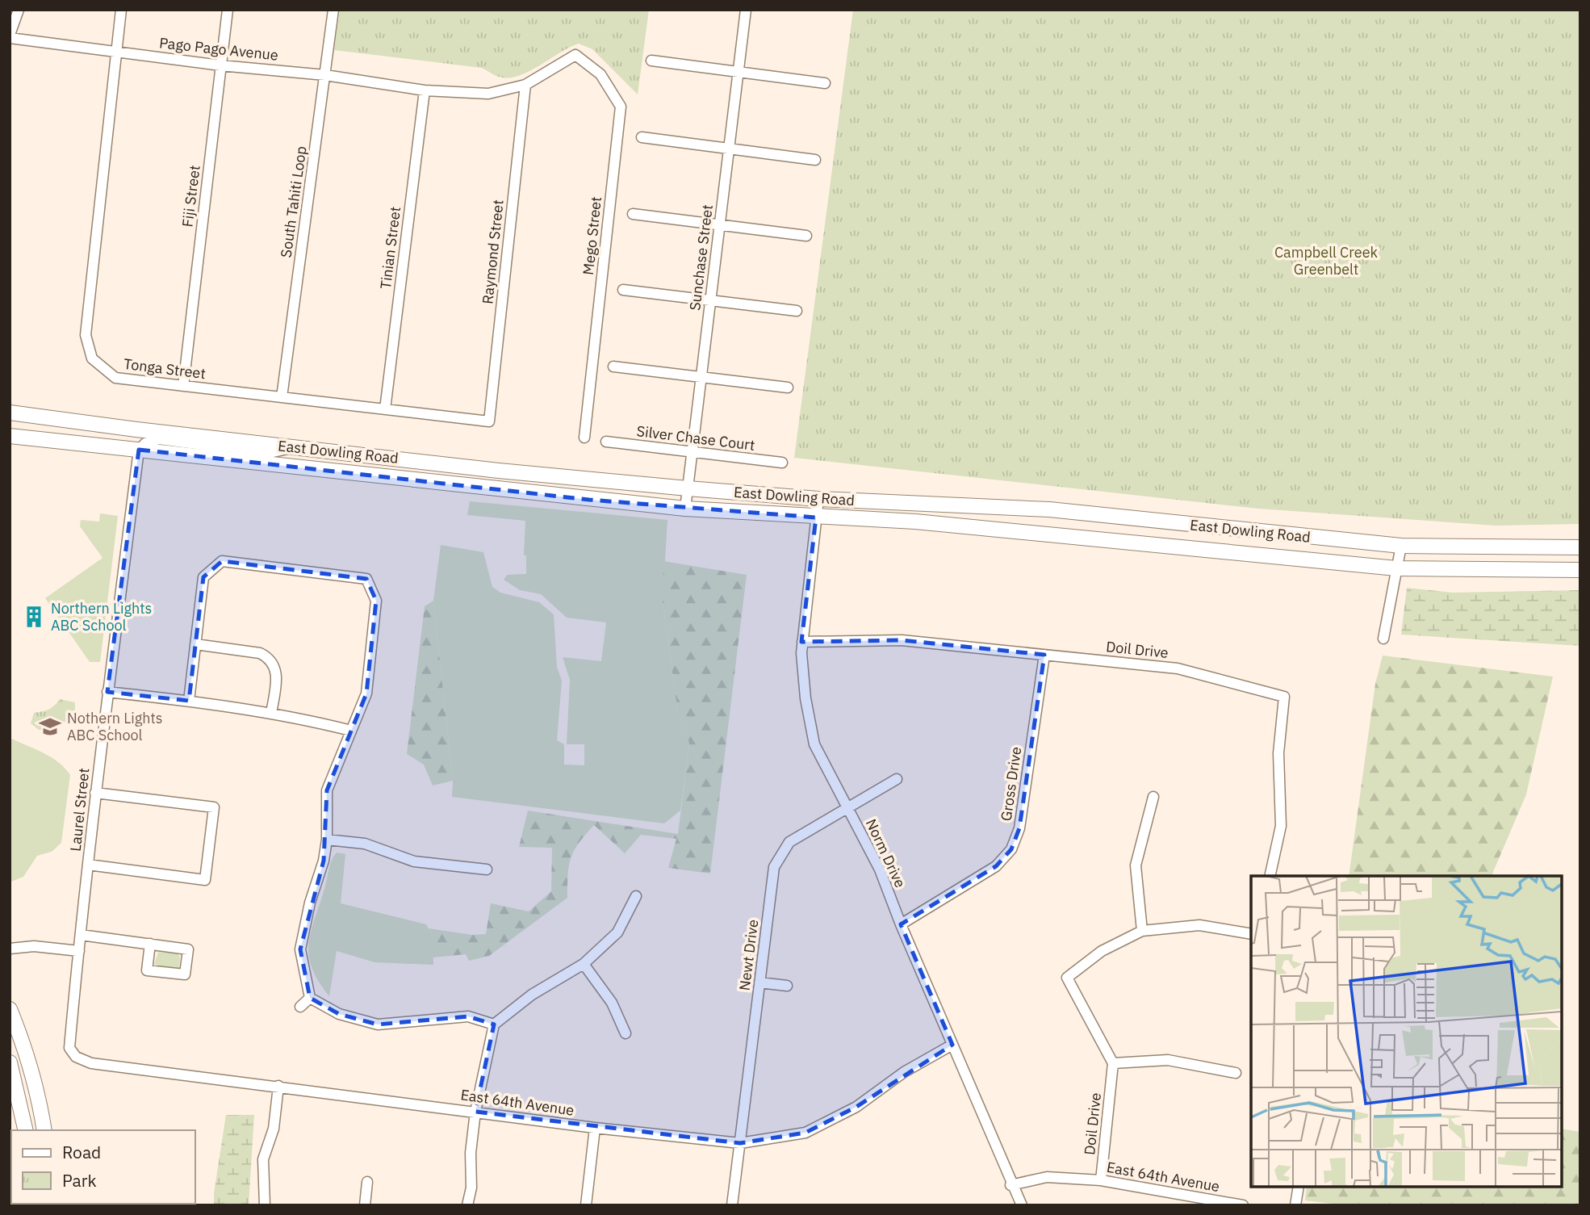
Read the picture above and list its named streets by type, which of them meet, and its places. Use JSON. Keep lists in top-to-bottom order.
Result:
{
  "streets": {
    "main road": ["East Dowling Road"],
    "street": [
      "Pago Pago Avenue",
      "Fiji Street",
      "South Tahiti Loop",
      "Mego Street",
      "Tinian Street",
      "Raymond Street",
      "Sunchase Street",
      "Tonga Street",
      "Silver Chase Court",
      "Doil Drive",
      "Gross Drive",
      "Laurel Street",
      "Norm Drive",
      "Newt Drive",
      "East 64th Avenue"
    ]
  },
  "crossings": [
    ["Pago Pago Avenue", "Fiji Street"],
    ["Pago Pago Avenue", "South Tahiti Loop"],
    ["Pago Pago Avenue", "Mego Street"],
    ["Pago Pago Avenue", "Tinian Street"],
    ["Pago Pago Avenue", "Raymond Street"],
    ["Pago Pago Avenue", "Tonga Street"],
    ["Fiji Street", "Tonga Street"],
    ["South Tahiti Loop", "Tonga Street"],
    ["Tinian Street", "Tonga Street"],
    ["Raymond Street", "Tonga Street"],
    ["Sunchase Street", "Silver Chase Court"],
    ["Sunchase Street", "East Dowling Road"],
    ["East Dowling Road", "Laurel Street"],
    ["East Dowling Road", "Norm Drive"],
    ["Doil Drive", "Gross Drive"],
    ["Doil Drive", "Norm Drive"],
    ["Doil Drive", "East 64th Avenue"],
    ["Gross Drive", "Norm Drive"],
    ["Laurel Street", "East 64th Avenue"],
    ["Norm Drive", "Newt Drive"],
    ["Norm Drive", "East 64th Avenue"],
    ["Newt Drive", "East 64th Avenue"]
  ],
  "parks": ["Campbell Creek Greenbelt"],
  "places": {
    "building": ["Northern Lights ABC School"],
    "school or university": ["Nothern Lights ABC School"]
  },
  "legend": ["Road", "Park"]
}
